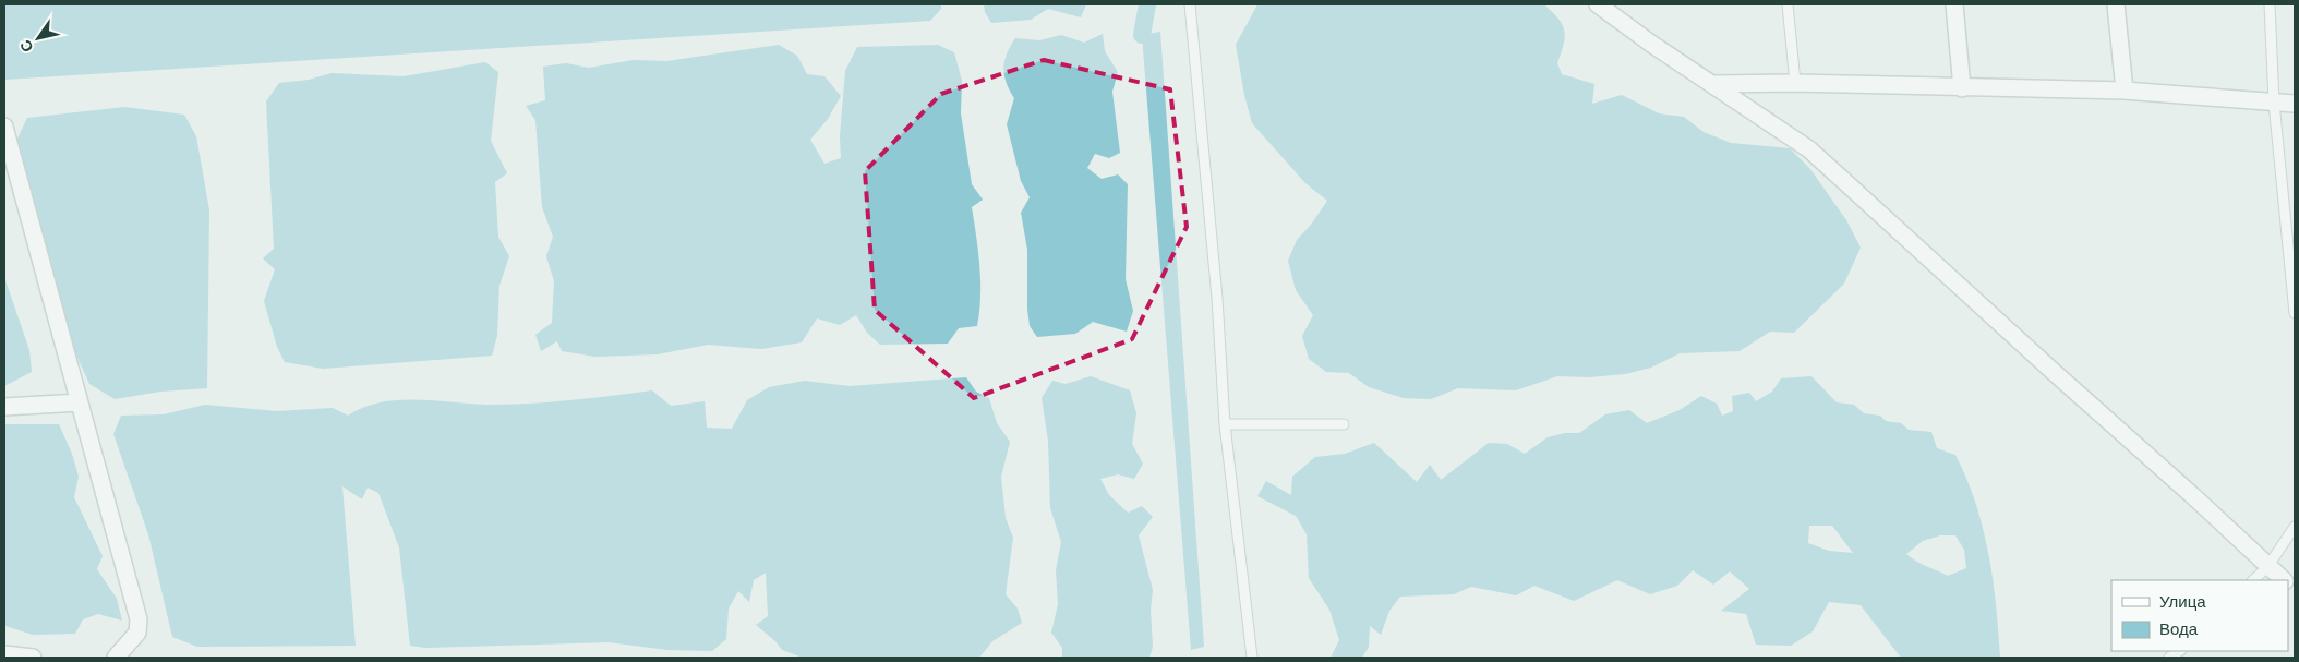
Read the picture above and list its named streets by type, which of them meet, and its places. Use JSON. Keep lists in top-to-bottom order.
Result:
{
  "legend": ["Улица", "Вода"],
  "north": "bottom left"
}
